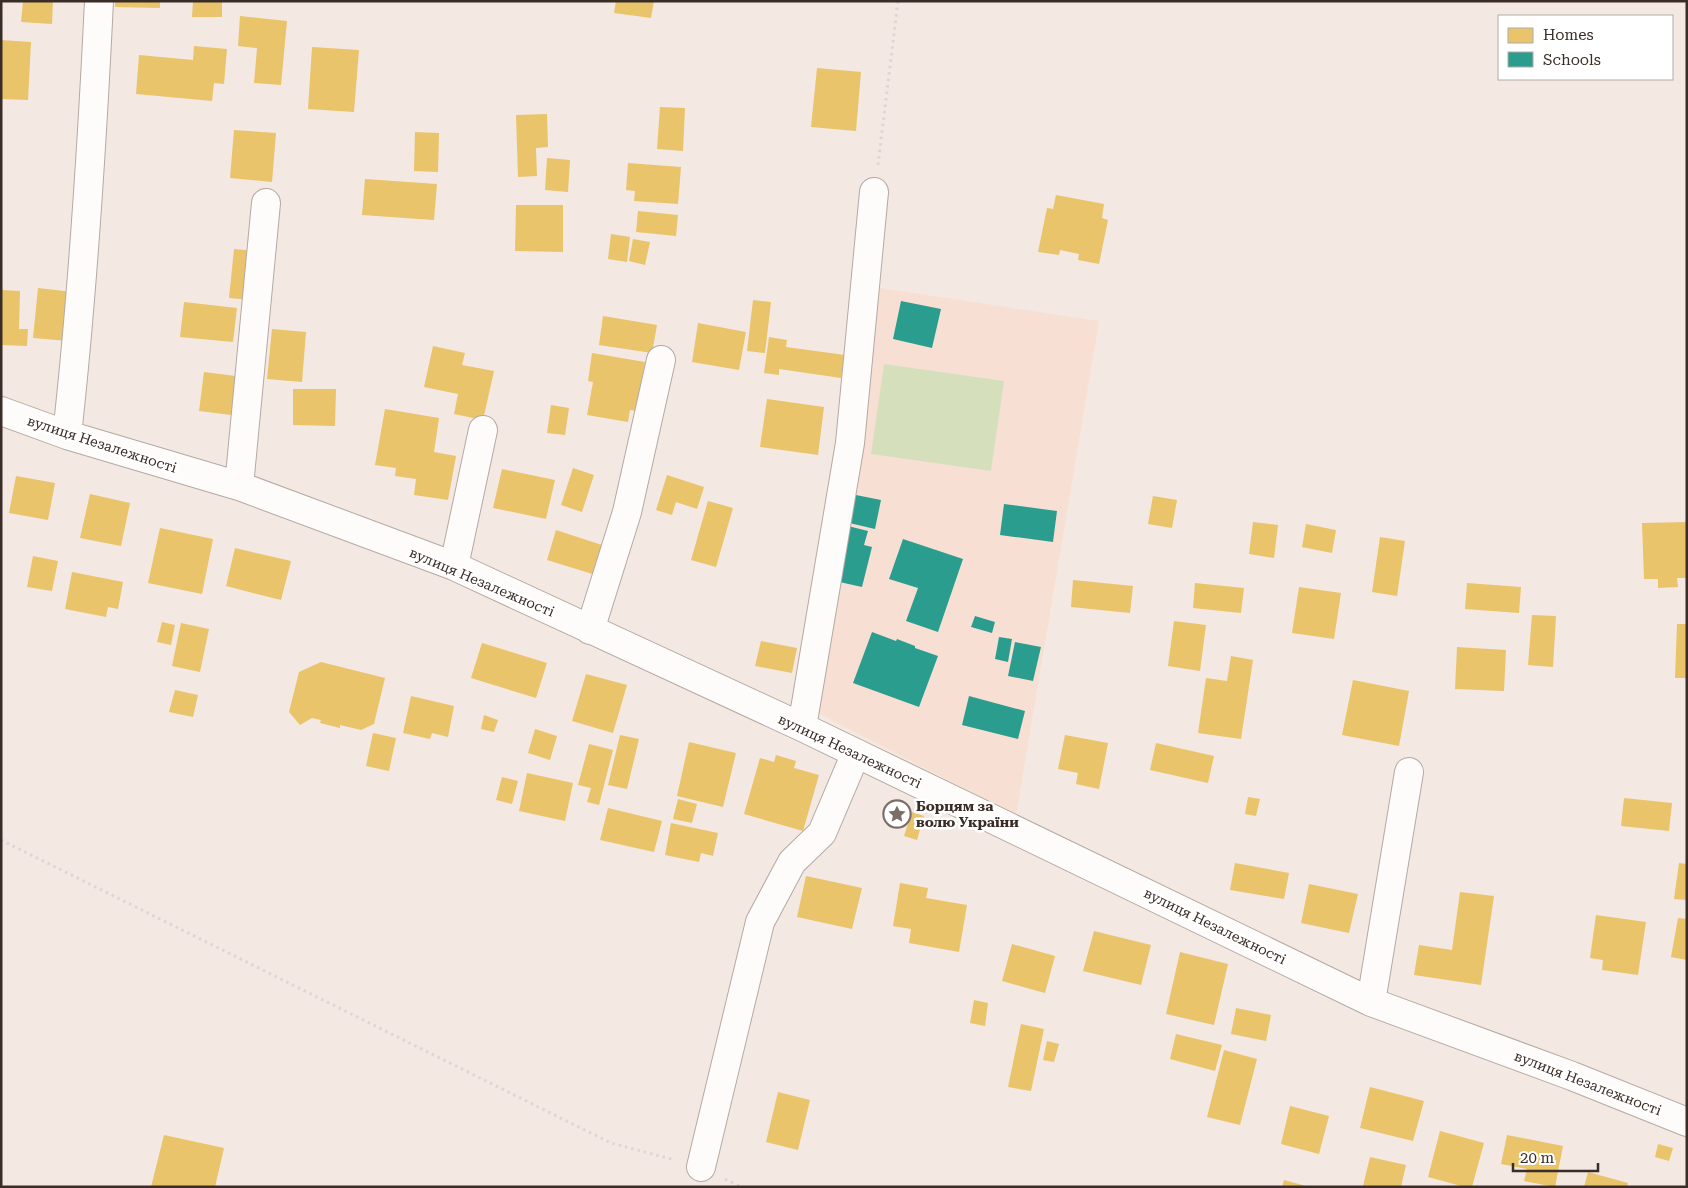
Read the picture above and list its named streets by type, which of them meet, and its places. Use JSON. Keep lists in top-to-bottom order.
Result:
{
  "streets": {
    "street": ["вулиця Незалежності"]
  },
  "places": {
    "place": ["Борцям за волю України"]
  },
  "legend": ["Homes", "Schools"],
  "scale_bar": "20 m"
}
